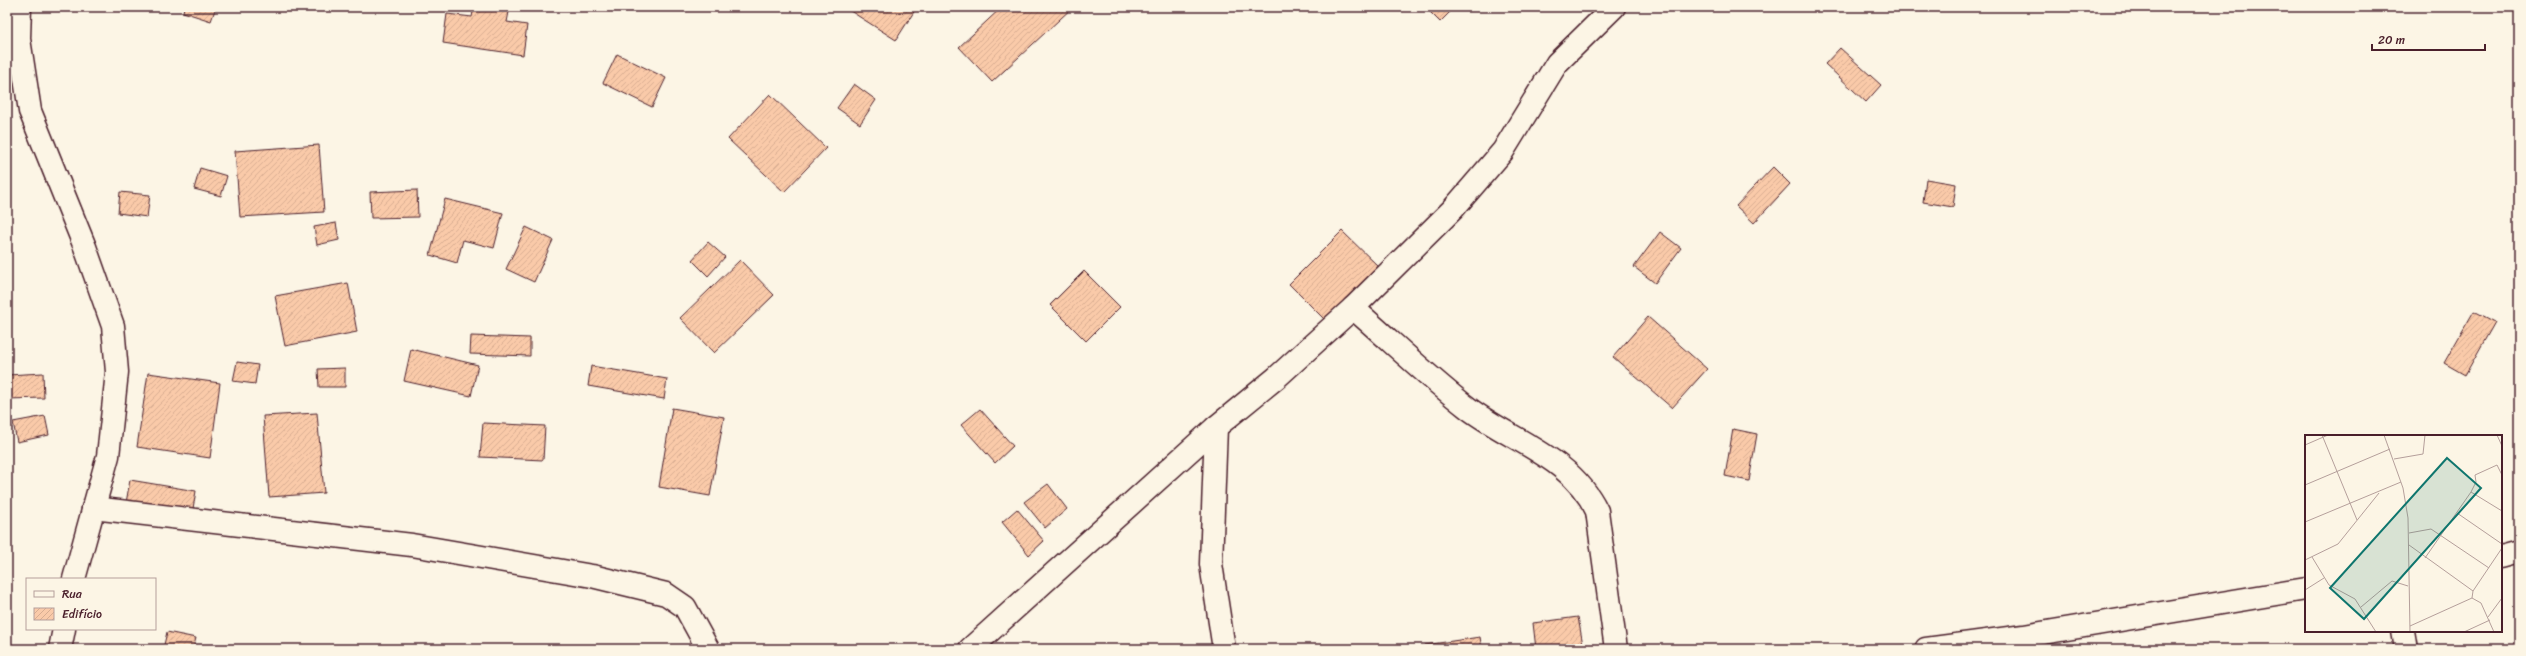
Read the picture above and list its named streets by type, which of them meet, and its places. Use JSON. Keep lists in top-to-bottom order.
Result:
{
  "legend": ["Rua", "Edifício"],
  "scale_bar": "20 m"
}
